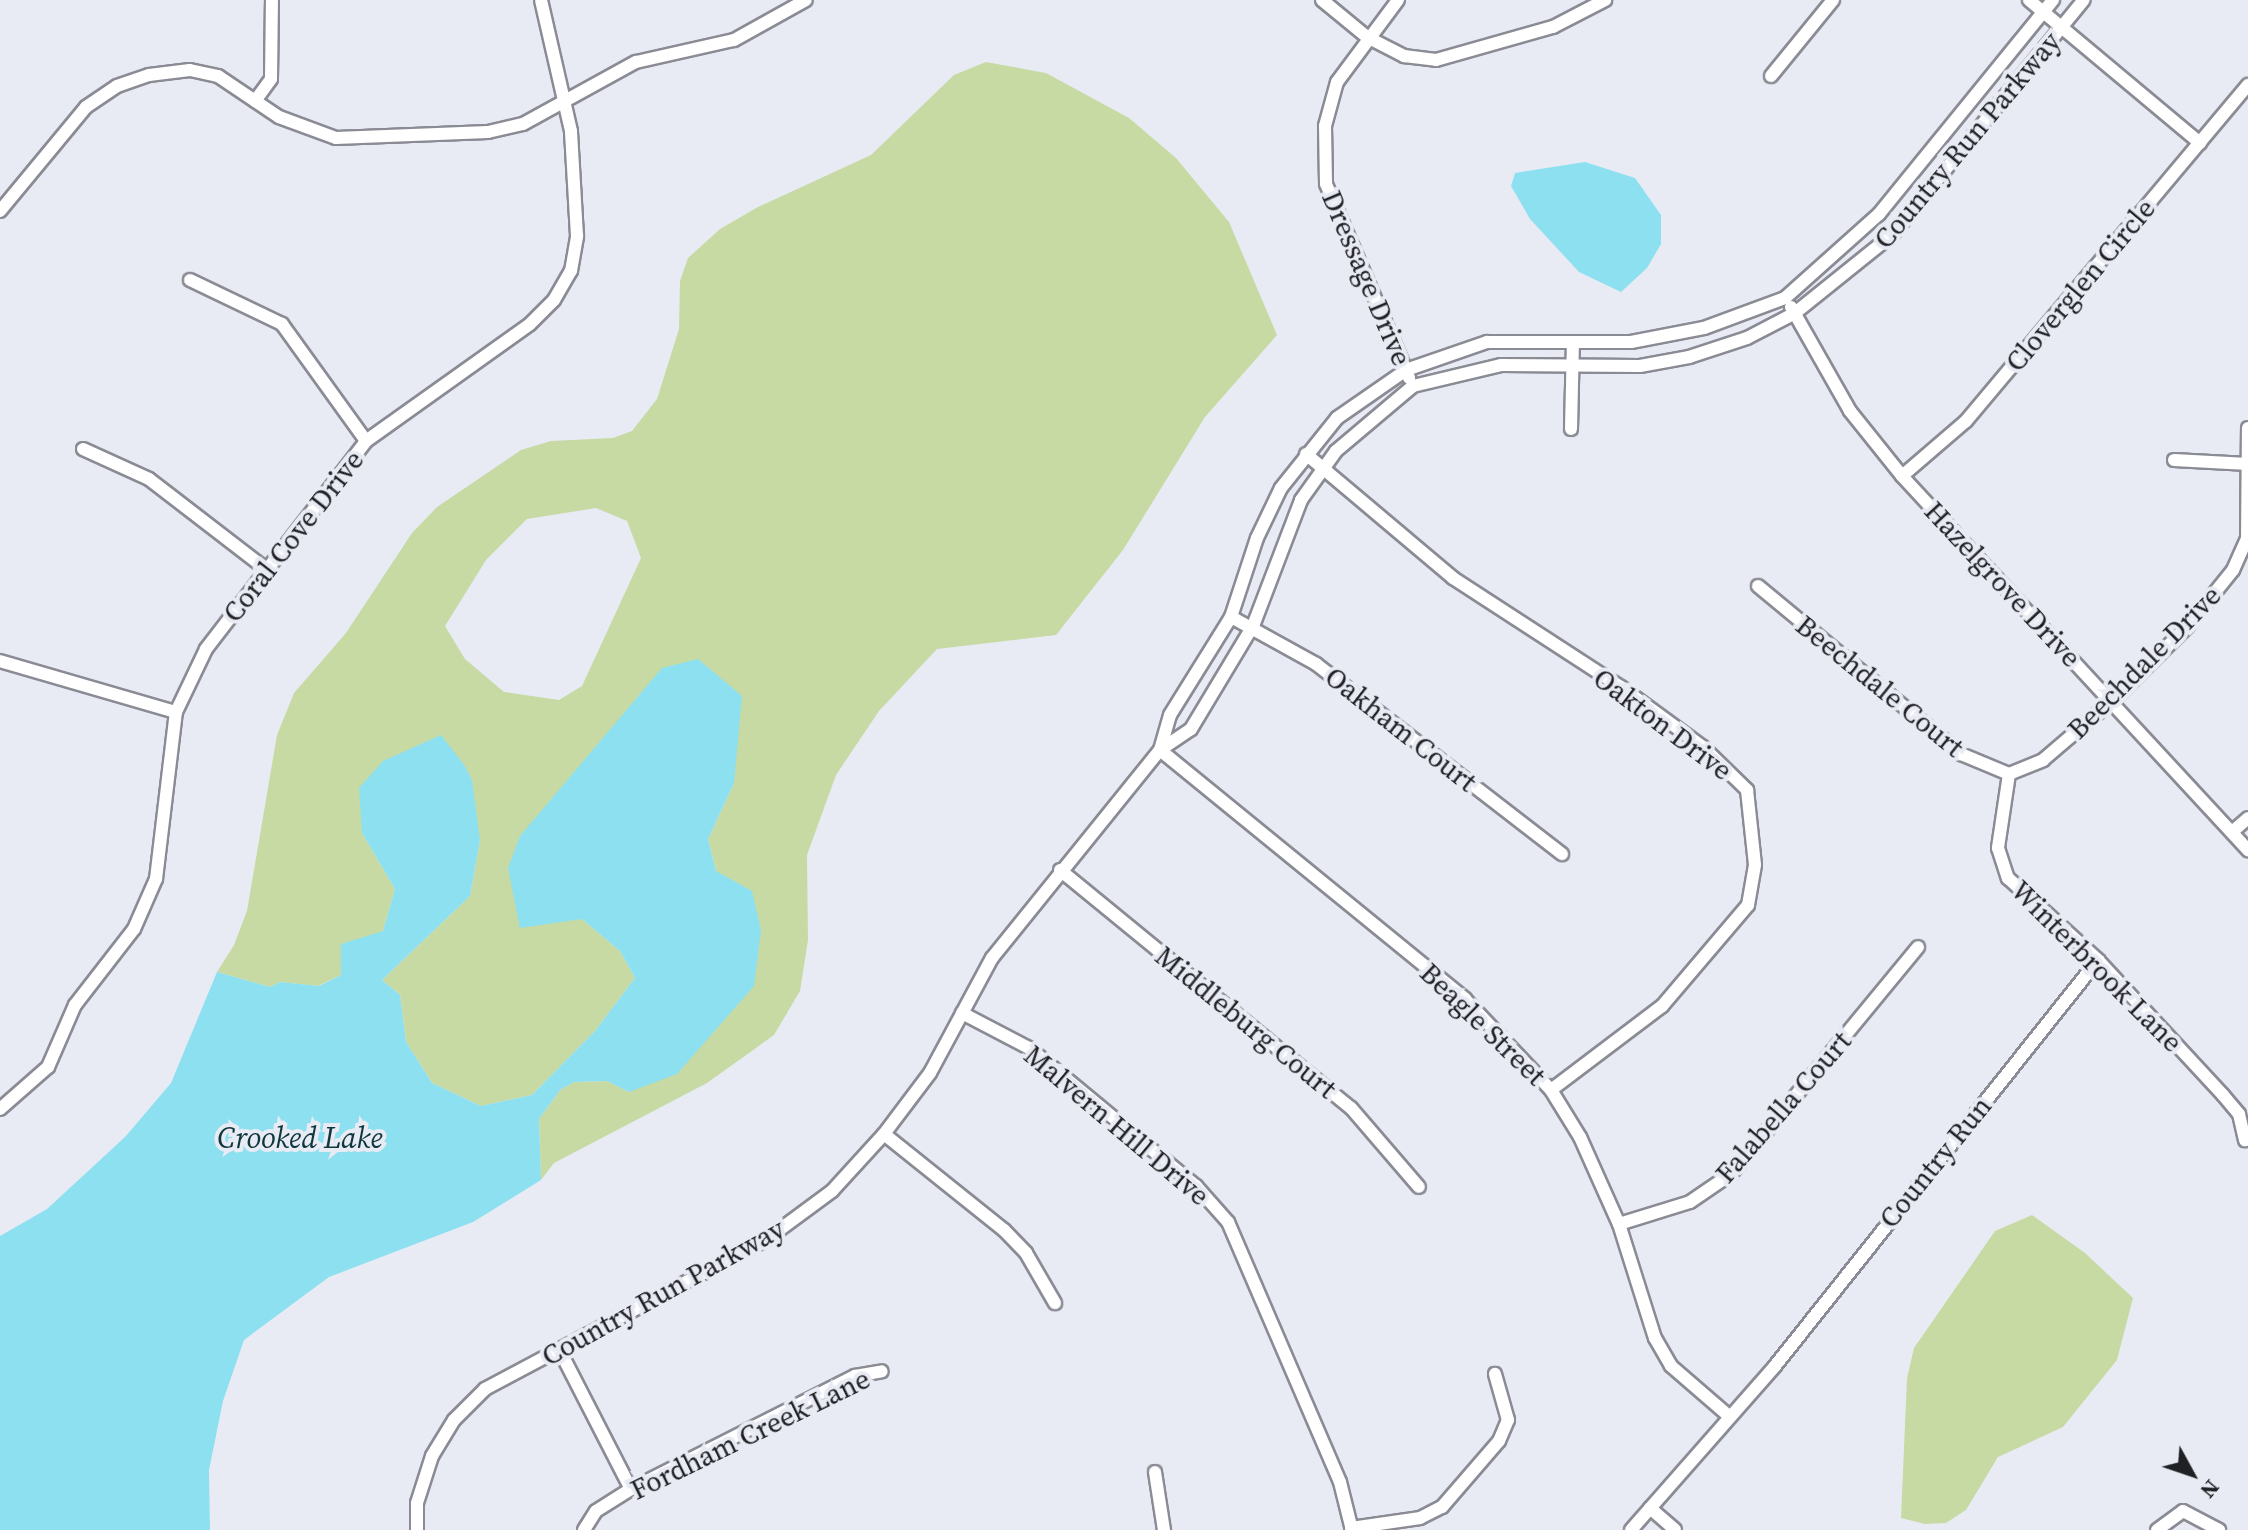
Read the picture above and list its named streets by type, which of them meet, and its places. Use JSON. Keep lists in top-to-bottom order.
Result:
{
  "streets": {
    "street": [
      "Country Run Parkway",
      "Dressage Drive",
      "Cloverglen Circle",
      "Coral Cove Drive",
      "Hazelgrove Drive",
      "Beechdale Drive",
      "Beechdale Court",
      "Oakton Drive",
      "Oakham Court",
      "Winterbrook Lane",
      "Middleburg Court",
      "Beagle Street",
      "Falabella Court",
      "Malvern Hill Drive",
      "Country Run",
      "Fordham Creek Lane"
    ]
  },
  "crossings": [
    ["Country Run Parkway", "Dressage Drive"],
    ["Country Run Parkway", "Hazelgrove Drive"],
    ["Country Run Parkway", "Oakton Drive"],
    ["Country Run Parkway", "Oakham Court"],
    ["Country Run Parkway", "Middleburg Court"],
    ["Country Run Parkway", "Beagle Street"],
    ["Country Run Parkway", "Malvern Hill Drive"],
    ["Cloverglen Circle", "Hazelgrove Drive"],
    ["Hazelgrove Drive", "Beechdale Drive"],
    ["Beechdale Drive", "Beechdale Court"],
    ["Beechdale Drive", "Winterbrook Lane"],
    ["Beechdale Court", "Winterbrook Lane"],
    ["Oakton Drive", "Beagle Street"],
    ["Winterbrook Lane", "Country Run"],
    ["Beagle Street", "Falabella Court"],
    ["Beagle Street", "Country Run"]
  ],
  "water": ["Crooked Lake"],
  "north": "bottom right"
}
